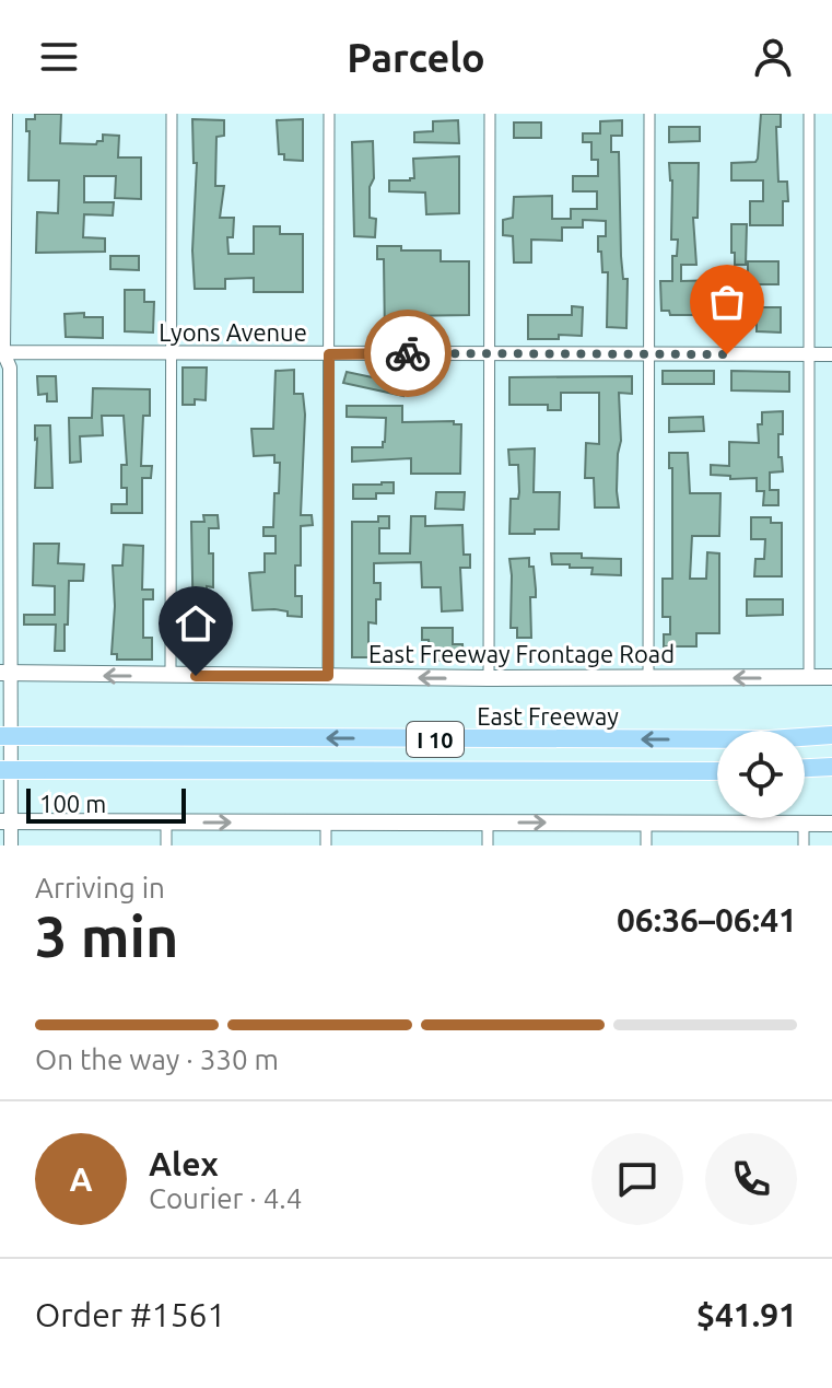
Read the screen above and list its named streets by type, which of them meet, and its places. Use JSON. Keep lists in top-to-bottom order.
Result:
{
  "streets": {
    "highway": ["East Freeway", "I 10"],
    "main road": ["East Freeway Frontage Road"],
    "street": ["Lyons Avenue"]
  },
  "one_way": ["East Freeway Frontage Road"],
  "scale_bar": "100 m",
  "page": {
    "header": "Parcelo",
    "scale": "100 m",
    "heading": ["3 min", "Arriving in", "06:36–06:41"],
    "panel": [
      "Alex",
      "Courier · 4.4",
      "Order #1561",
      "$41.91"
    ],
    "bar": "On the way · 330 m",
    "round": "A"
  }
}
